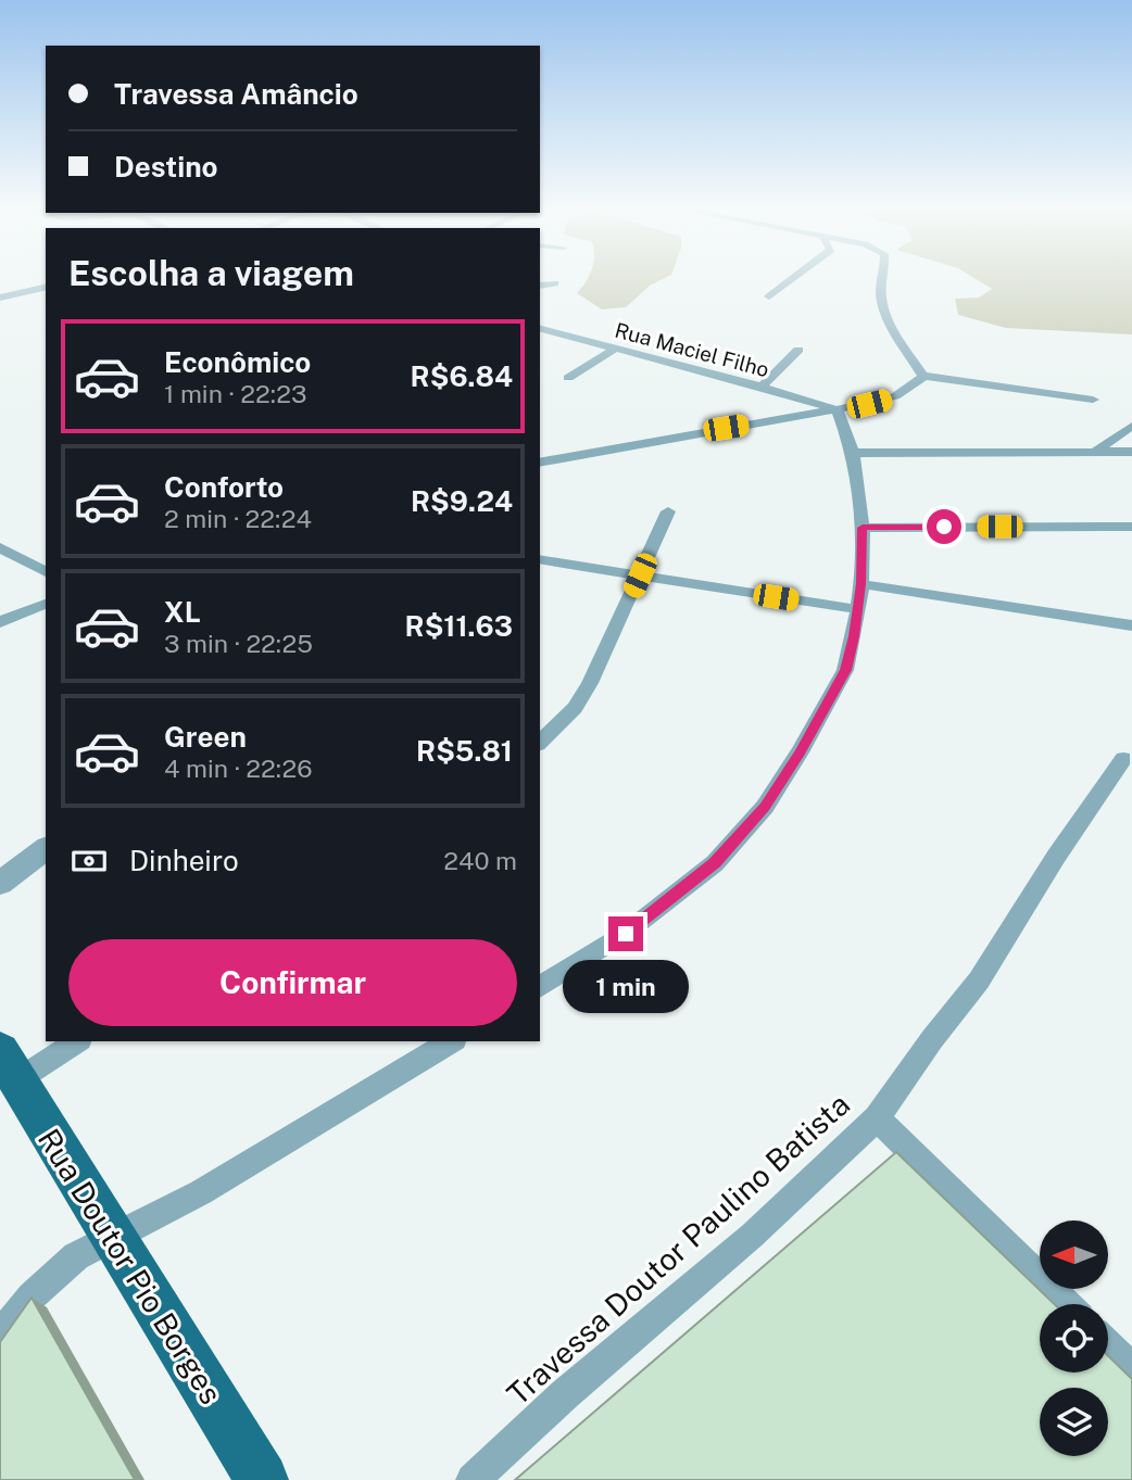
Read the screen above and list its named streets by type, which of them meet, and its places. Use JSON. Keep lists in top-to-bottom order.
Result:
{
  "streets": {
    "main road": ["Rua Doutor Pio Borges"],
    "street": ["Rua Maciel Filho", "Travessa Doutor Paulino Batista"]
  },
  "north": "left",
  "page": {
    "banner": ["Travessa Amâncio", "Destino"],
    "heading": "Escolha a viagem",
    "list": [
      {
        "name": "Econômico",
        "note": "1 min · 22:23",
        "value": "R$6.84"
      },
      {
        "name": "Conforto",
        "note": "2 min · 22:24",
        "value": "R$9.24"
      },
      {
        "name": "XL",
        "note": "3 min · 22:25",
        "value": "R$11.63"
      },
      {
        "name": "Green",
        "note": "4 min · 22:26",
        "value": "R$5.81"
      }
    ],
    "pay": ["Dinheiro", "240 m"],
    "buttons": "Confirmar",
    "bubble": "1 min"
  }
}
